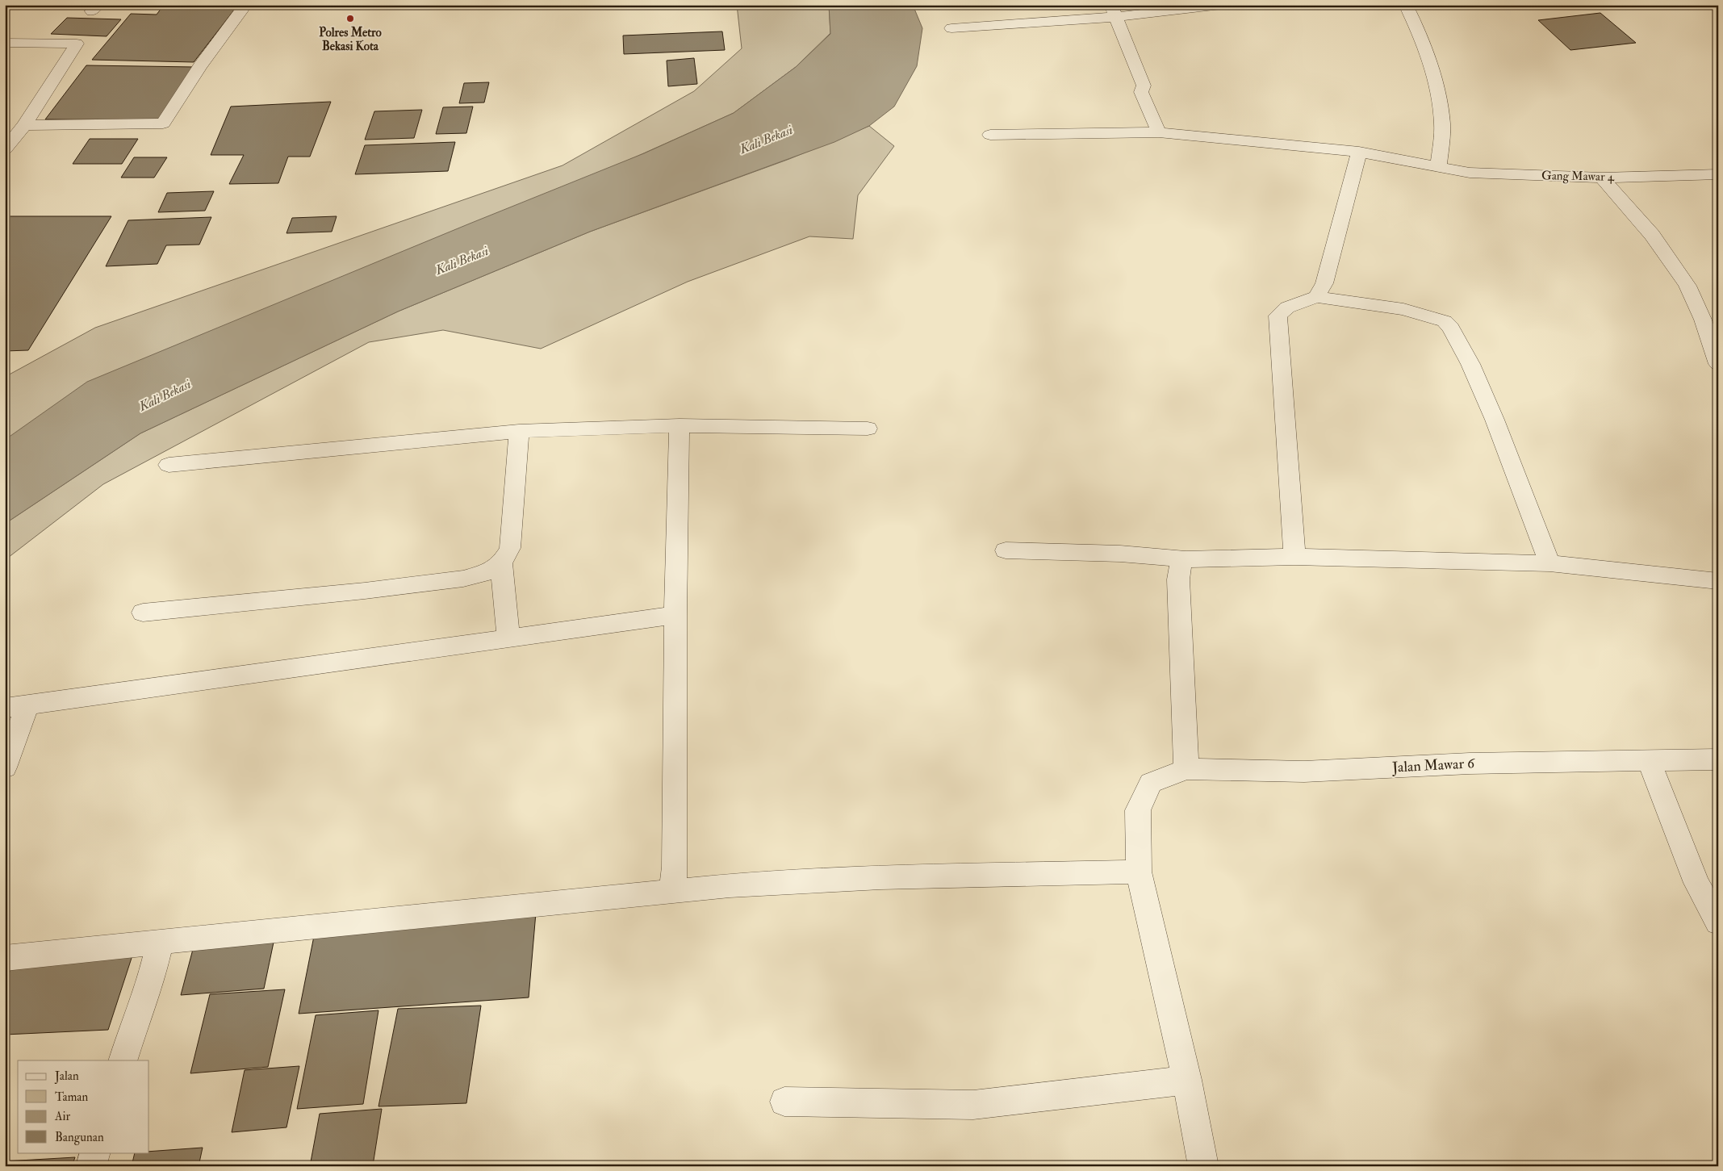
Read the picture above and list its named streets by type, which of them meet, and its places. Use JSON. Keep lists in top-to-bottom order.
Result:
{
  "streets": {
    "street": ["Gang Mawar 4", "Jalan Mawar 6"]
  },
  "water": ["Kali Bekasi"],
  "places": ["Polres Metro Bekasi Kota"],
  "legend": [
    "Jalan",
    "Taman",
    "Air",
    "Bangunan"
  ]
}
